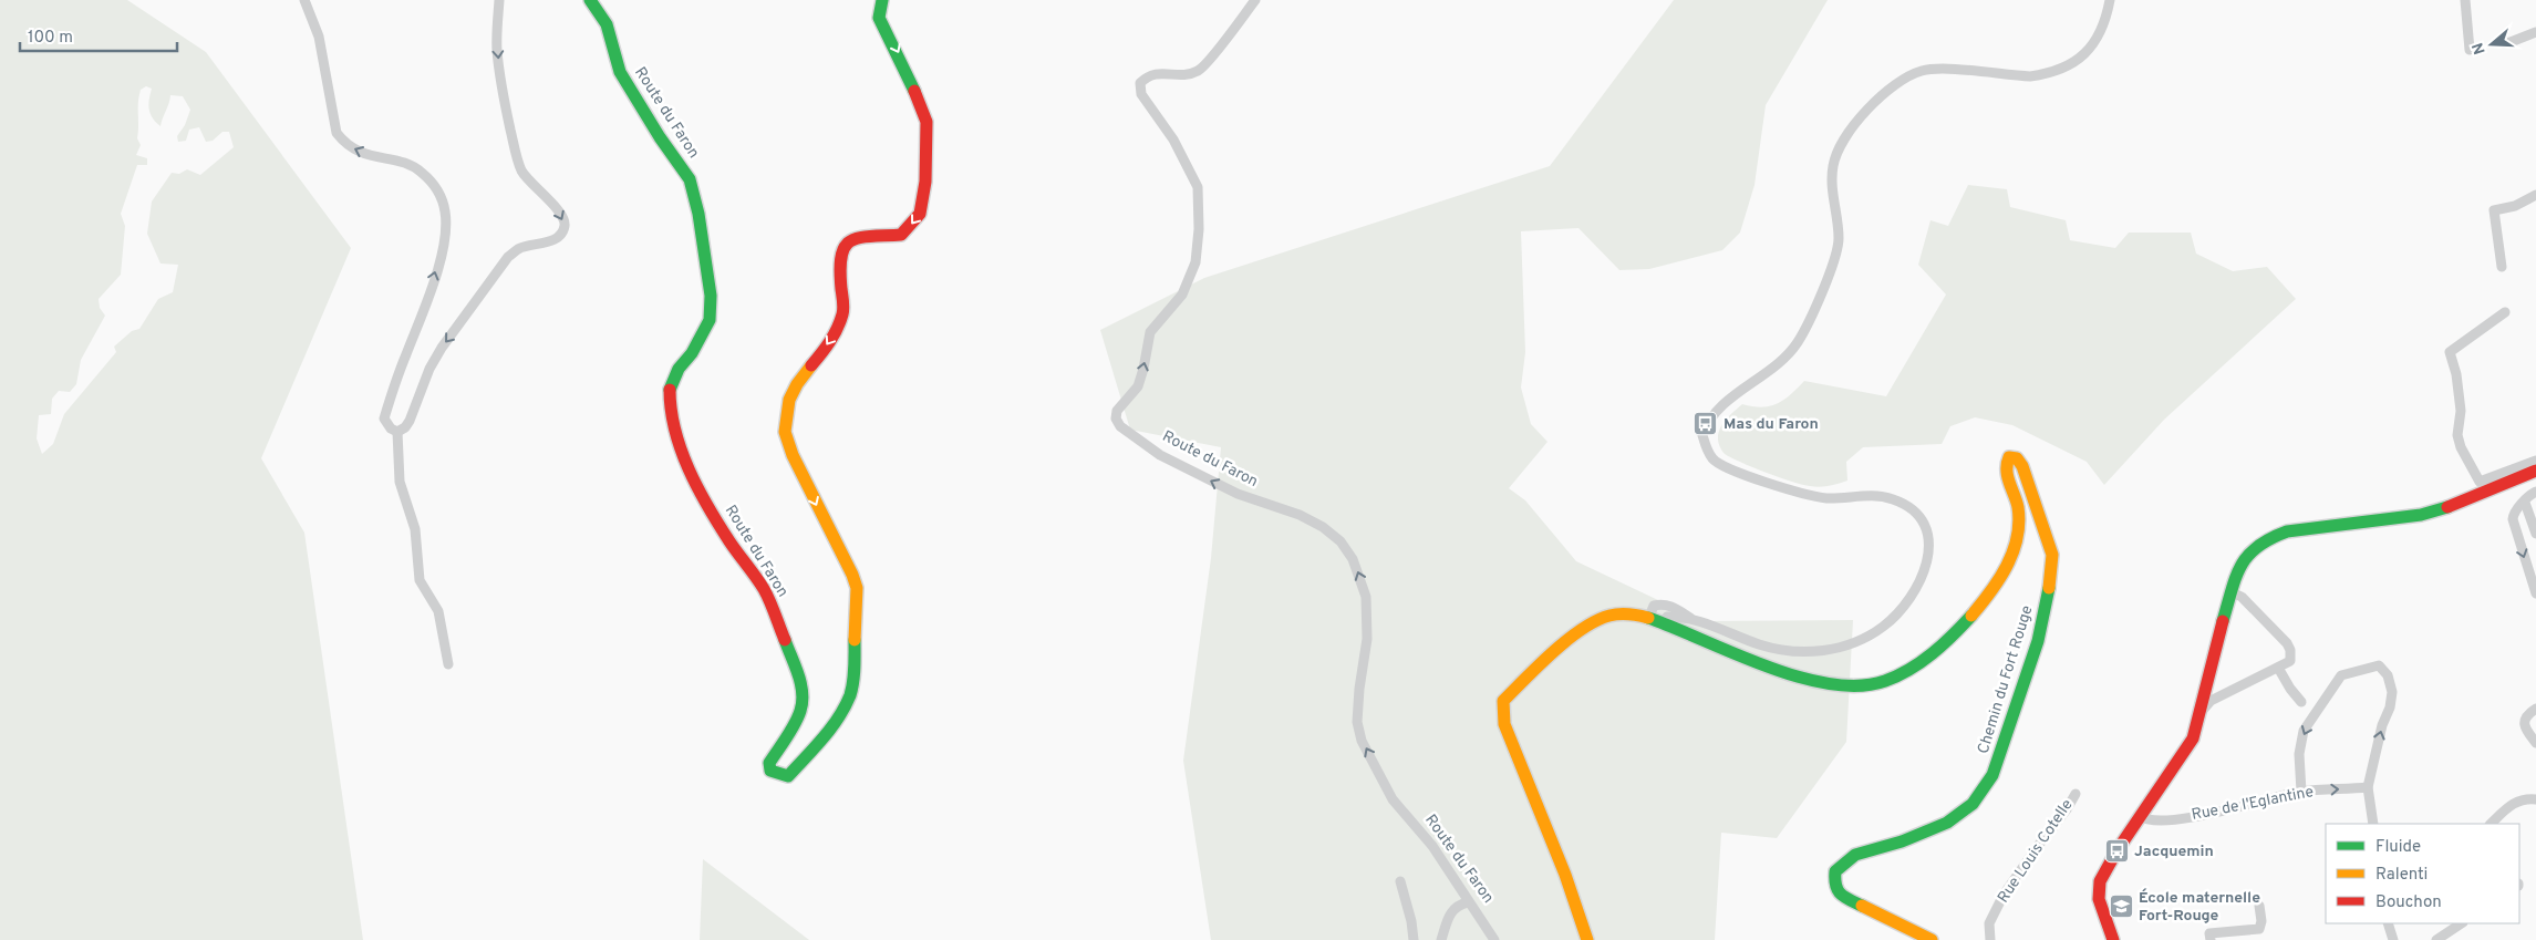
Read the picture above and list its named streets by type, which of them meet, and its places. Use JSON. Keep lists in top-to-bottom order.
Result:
{
  "streets": {
    "street": [
      "Route du Faron",
      "Chemin du Fort Rouge",
      "Rue de l'Eglantine",
      "Rue Louis Cotelle"
    ]
  },
  "places": {
    "bus stop": ["Mas du Faron", "Jacquemin"],
    "school or university": ["École maternelle Fort-Rouge"]
  },
  "legend": ["Fluide", "Ralenti", "Bouchon"],
  "scale_bar": "100 m",
  "north": "left"
}
